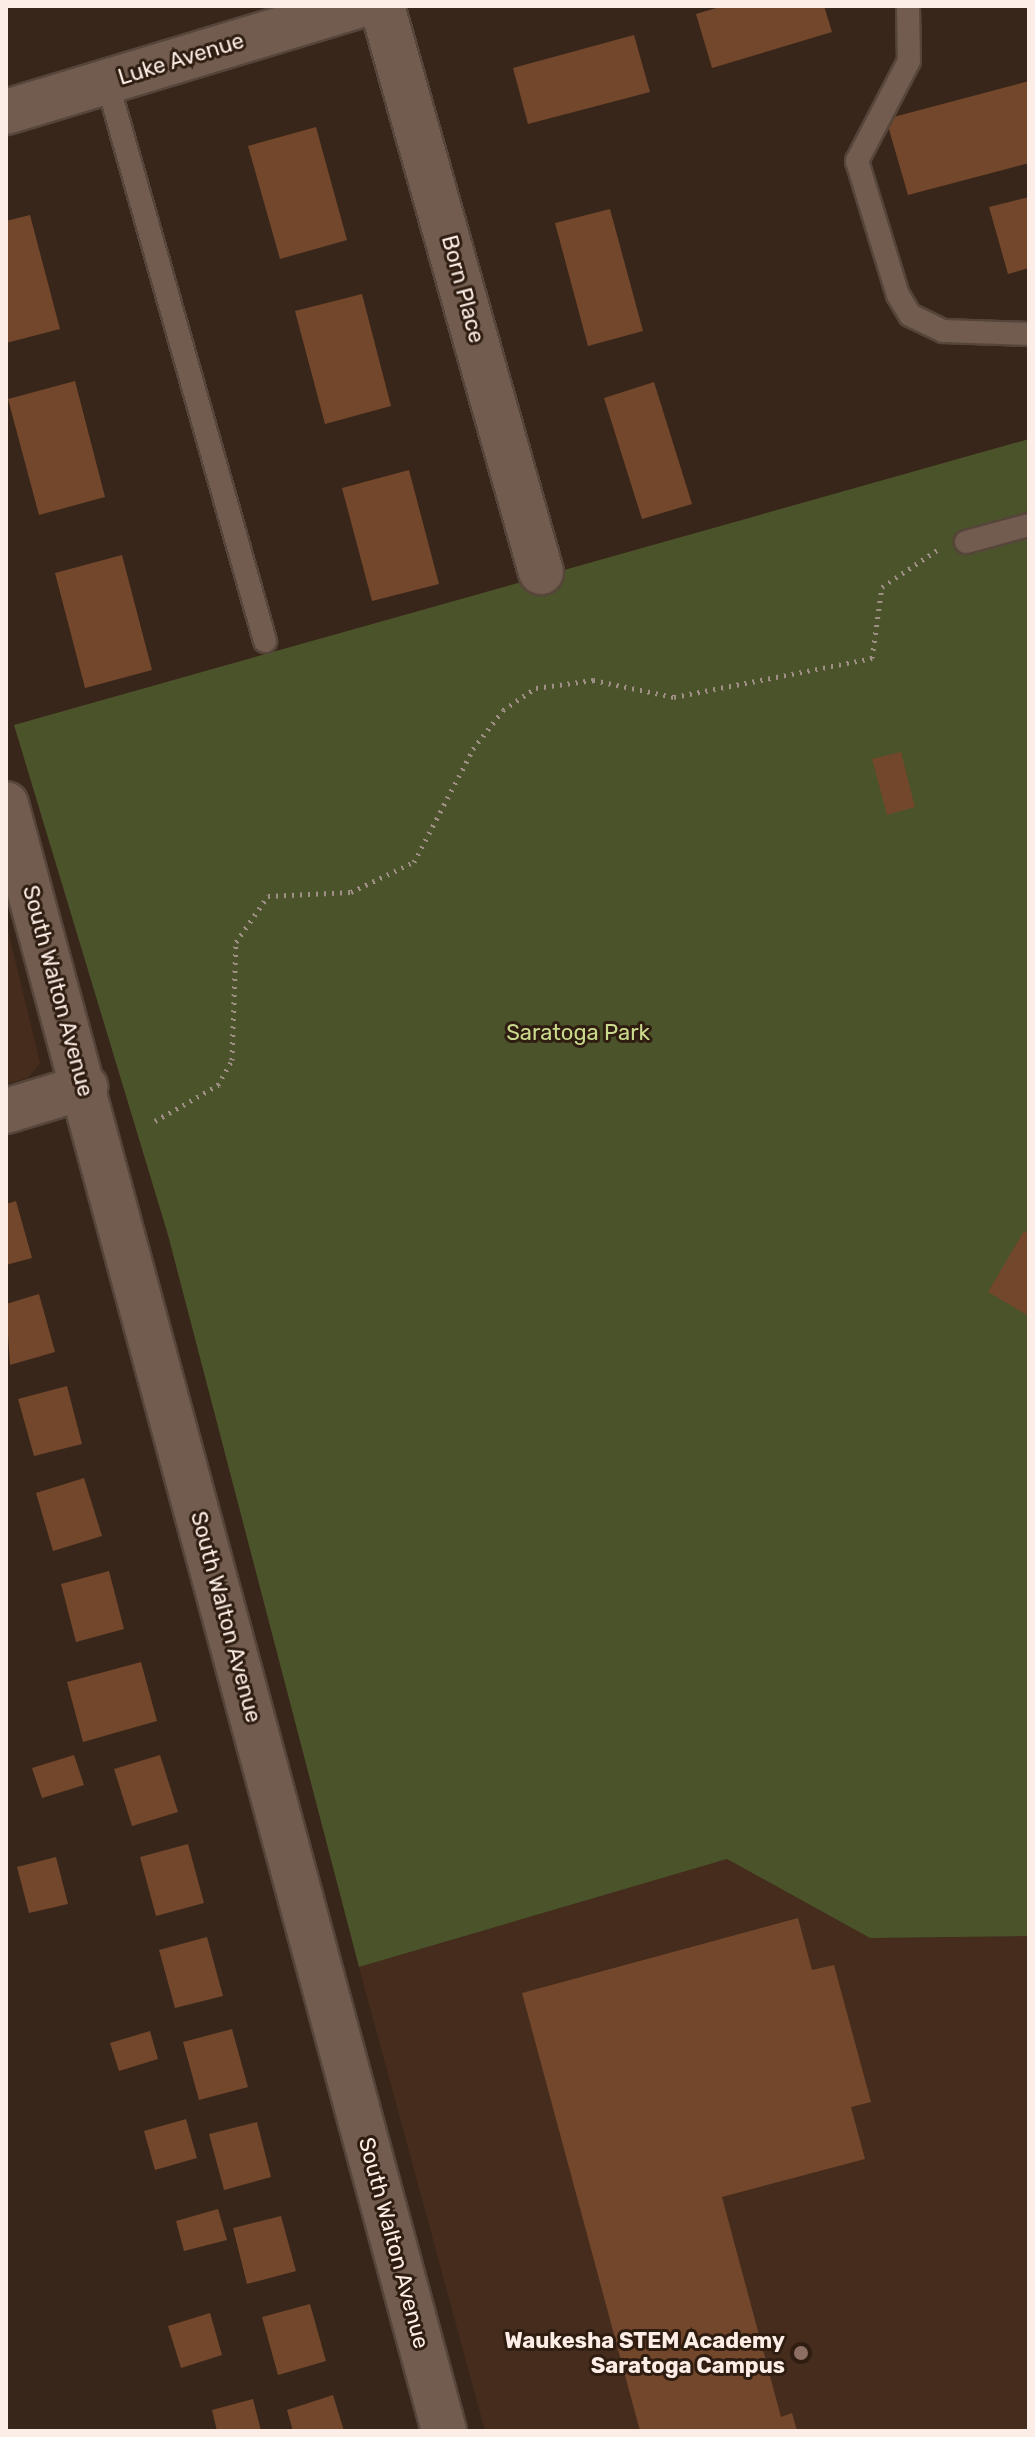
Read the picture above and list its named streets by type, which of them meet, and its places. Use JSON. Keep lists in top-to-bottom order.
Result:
{
  "streets": {
    "street": ["Luke Avenue", "Born Place", "South Walton Avenue"]
  },
  "parks": ["Saratoga Park"],
  "places": ["Waukesha STEM Academy Saratoga Campus"]
}
